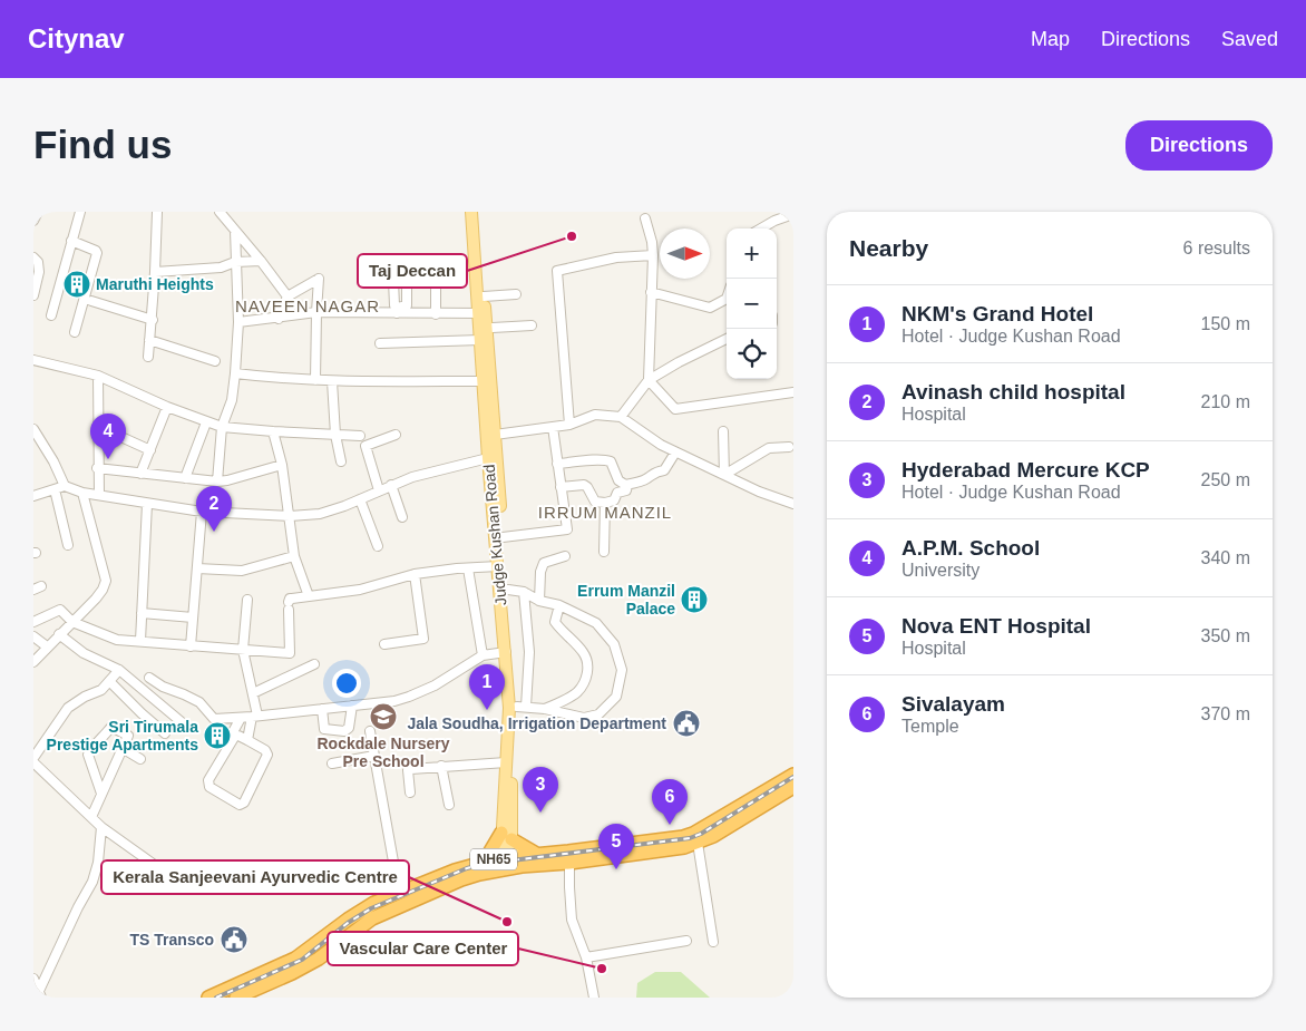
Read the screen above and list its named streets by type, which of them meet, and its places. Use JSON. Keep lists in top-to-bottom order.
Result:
{
  "streets": {
    "highway": ["NH65"],
    "main road": ["Judge Kushan Road"]
  },
  "crossings": [
    ["Judge Kushan Road", "NH65"]
  ],
  "districts": ["NAVEEN NAGAR", "IRRUM MANZIL"],
  "places": {
    "other": ["Taj Deccan", "Kerala Sanjeevani Ayurvedic Centre", "Vascular Care Center"],
    "building": ["Maruthi Heights", "Errum Manzil Palace", "Sri Tirumala Prestige Apartments"],
    "school or university": ["Rockdale Nursery Pre School"],
    "public building": ["Jala Soudha, Irrigation Department", "TS Transco"]
  },
  "north": "right",
  "page": {
    "header": "Citynav",
    "nav": ["Map", "Directions", "Saved"],
    "buttons": "Directions",
    "title": "Find us",
    "heading": ["Nearby", "6 results"],
    "map_buttons": ["+", "−"],
    "list": [
      {
        "mark": "1",
        "name": "NKM's Grand Hotel",
        "note": "Hotel · Judge Kushan Road",
        "value": "150 m"
      },
      {
        "mark": "2",
        "name": "Avinash child hospital",
        "note": "Hospital",
        "value": "210 m"
      },
      {
        "mark": "3",
        "name": "Hyderabad Mercure KCP",
        "note": "Hotel · Judge Kushan Road",
        "value": "250 m"
      },
      {
        "mark": "4",
        "name": "A.P.M. School",
        "note": "University",
        "value": "340 m"
      },
      {
        "mark": "5",
        "name": "Nova ENT Hospital",
        "note": "Hospital",
        "value": "350 m"
      },
      {
        "mark": "6",
        "name": "Sivalayam",
        "note": "Temple",
        "value": "370 m"
      }
    ],
    "pins": [
      "4",
      "2",
      "1",
      "3",
      "6",
      "5"
    ]
  }
}
